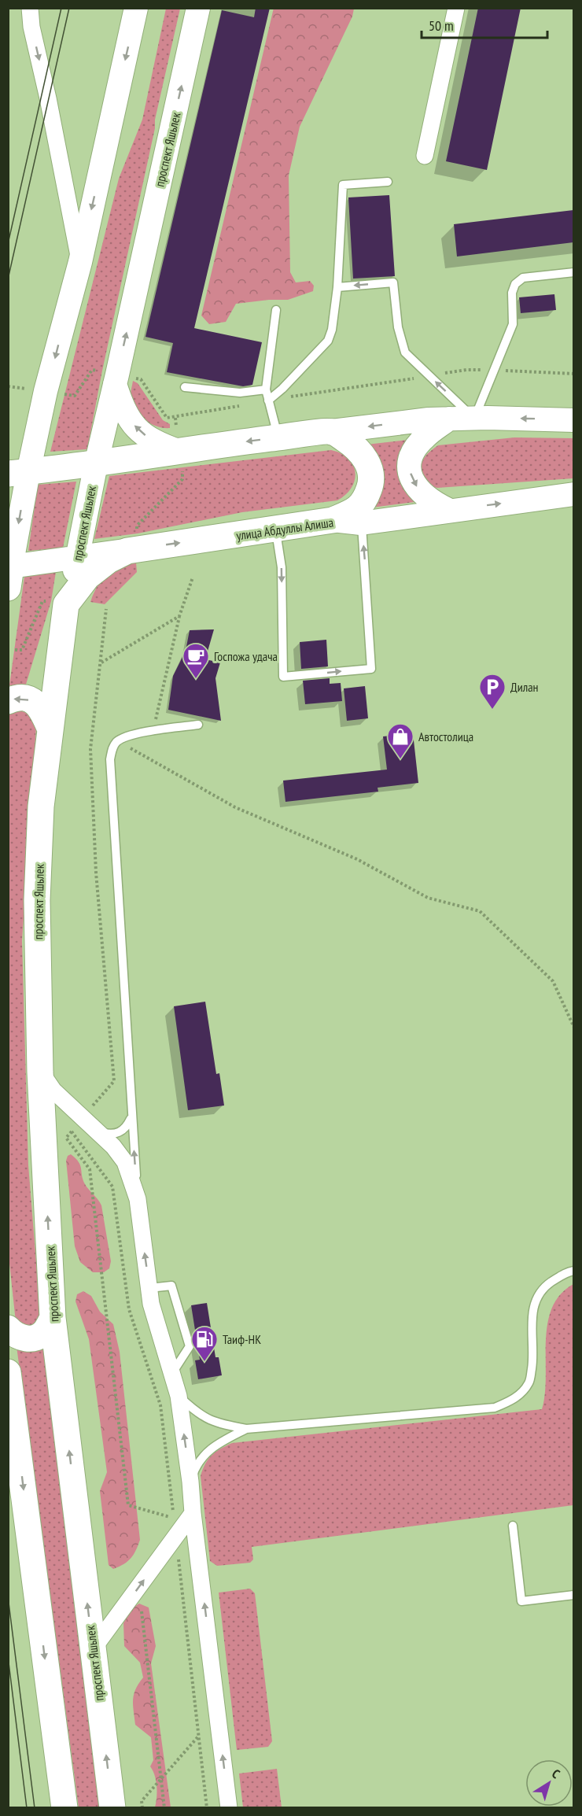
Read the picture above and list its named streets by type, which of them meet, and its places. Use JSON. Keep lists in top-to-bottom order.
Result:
{
  "streets": {
    "main road": ["проспект Яшьлек", "улица Абдуллы Алиша"]
  },
  "crossings": [
    ["проспект Яшьлек", "улица Абдуллы Алиша"]
  ],
  "places": {
    "cafe": ["Госпожа удача"],
    "parking": ["Дилан"],
    "shop": ["Автостолица"],
    "fuel station": ["Таиф-НК"]
  },
  "scale_bar": "50 m",
  "north": "top right"
}
